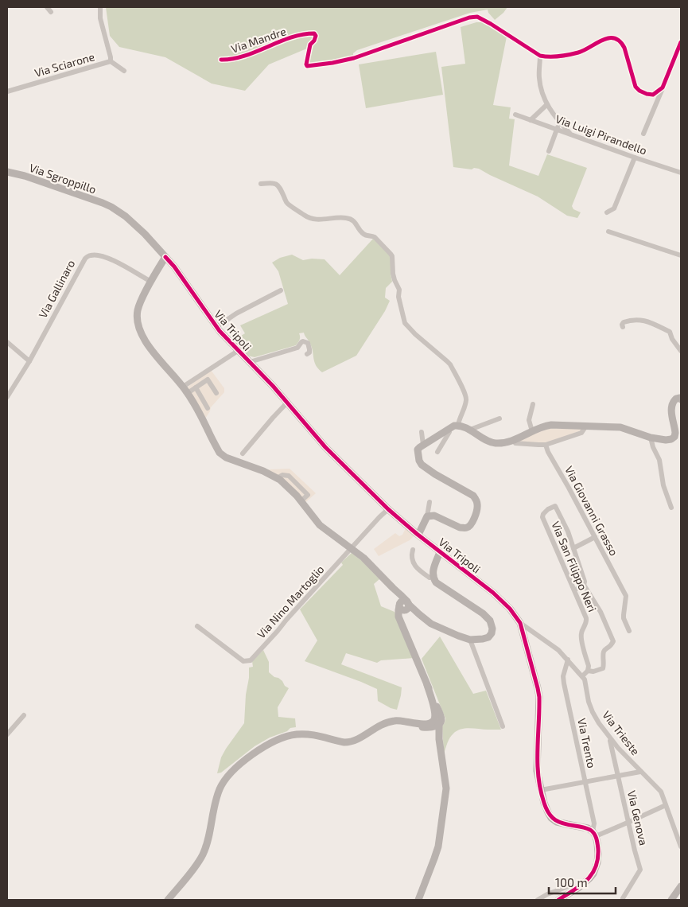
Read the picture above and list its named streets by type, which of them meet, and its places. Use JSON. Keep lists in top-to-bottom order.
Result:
{
  "streets": {
    "street": [
      "Via Mandre",
      "Via Sciarone",
      "Via Luigi Pirandello",
      "Via Sgroppillo",
      "Via Gallinaro",
      "Via Tripoli",
      "Via Giovanni Grasso",
      "Via San Filippo Neri",
      "Via Nino Martoglio",
      "Via Trieste",
      "Via Trento",
      "Via Genova"
    ]
  },
  "crossings": [
    ["Via Sgroppillo", "Via Tripoli"],
    ["Via Tripoli", "Via Nino Martoglio"],
    ["Via Tripoli", "Via Trieste"],
    ["Via Tripoli", "Via Trento"],
    ["Via Trieste", "Via Trento"],
    ["Via Trieste", "Via Genova"]
  ],
  "scale_bar": "100 m"
}
